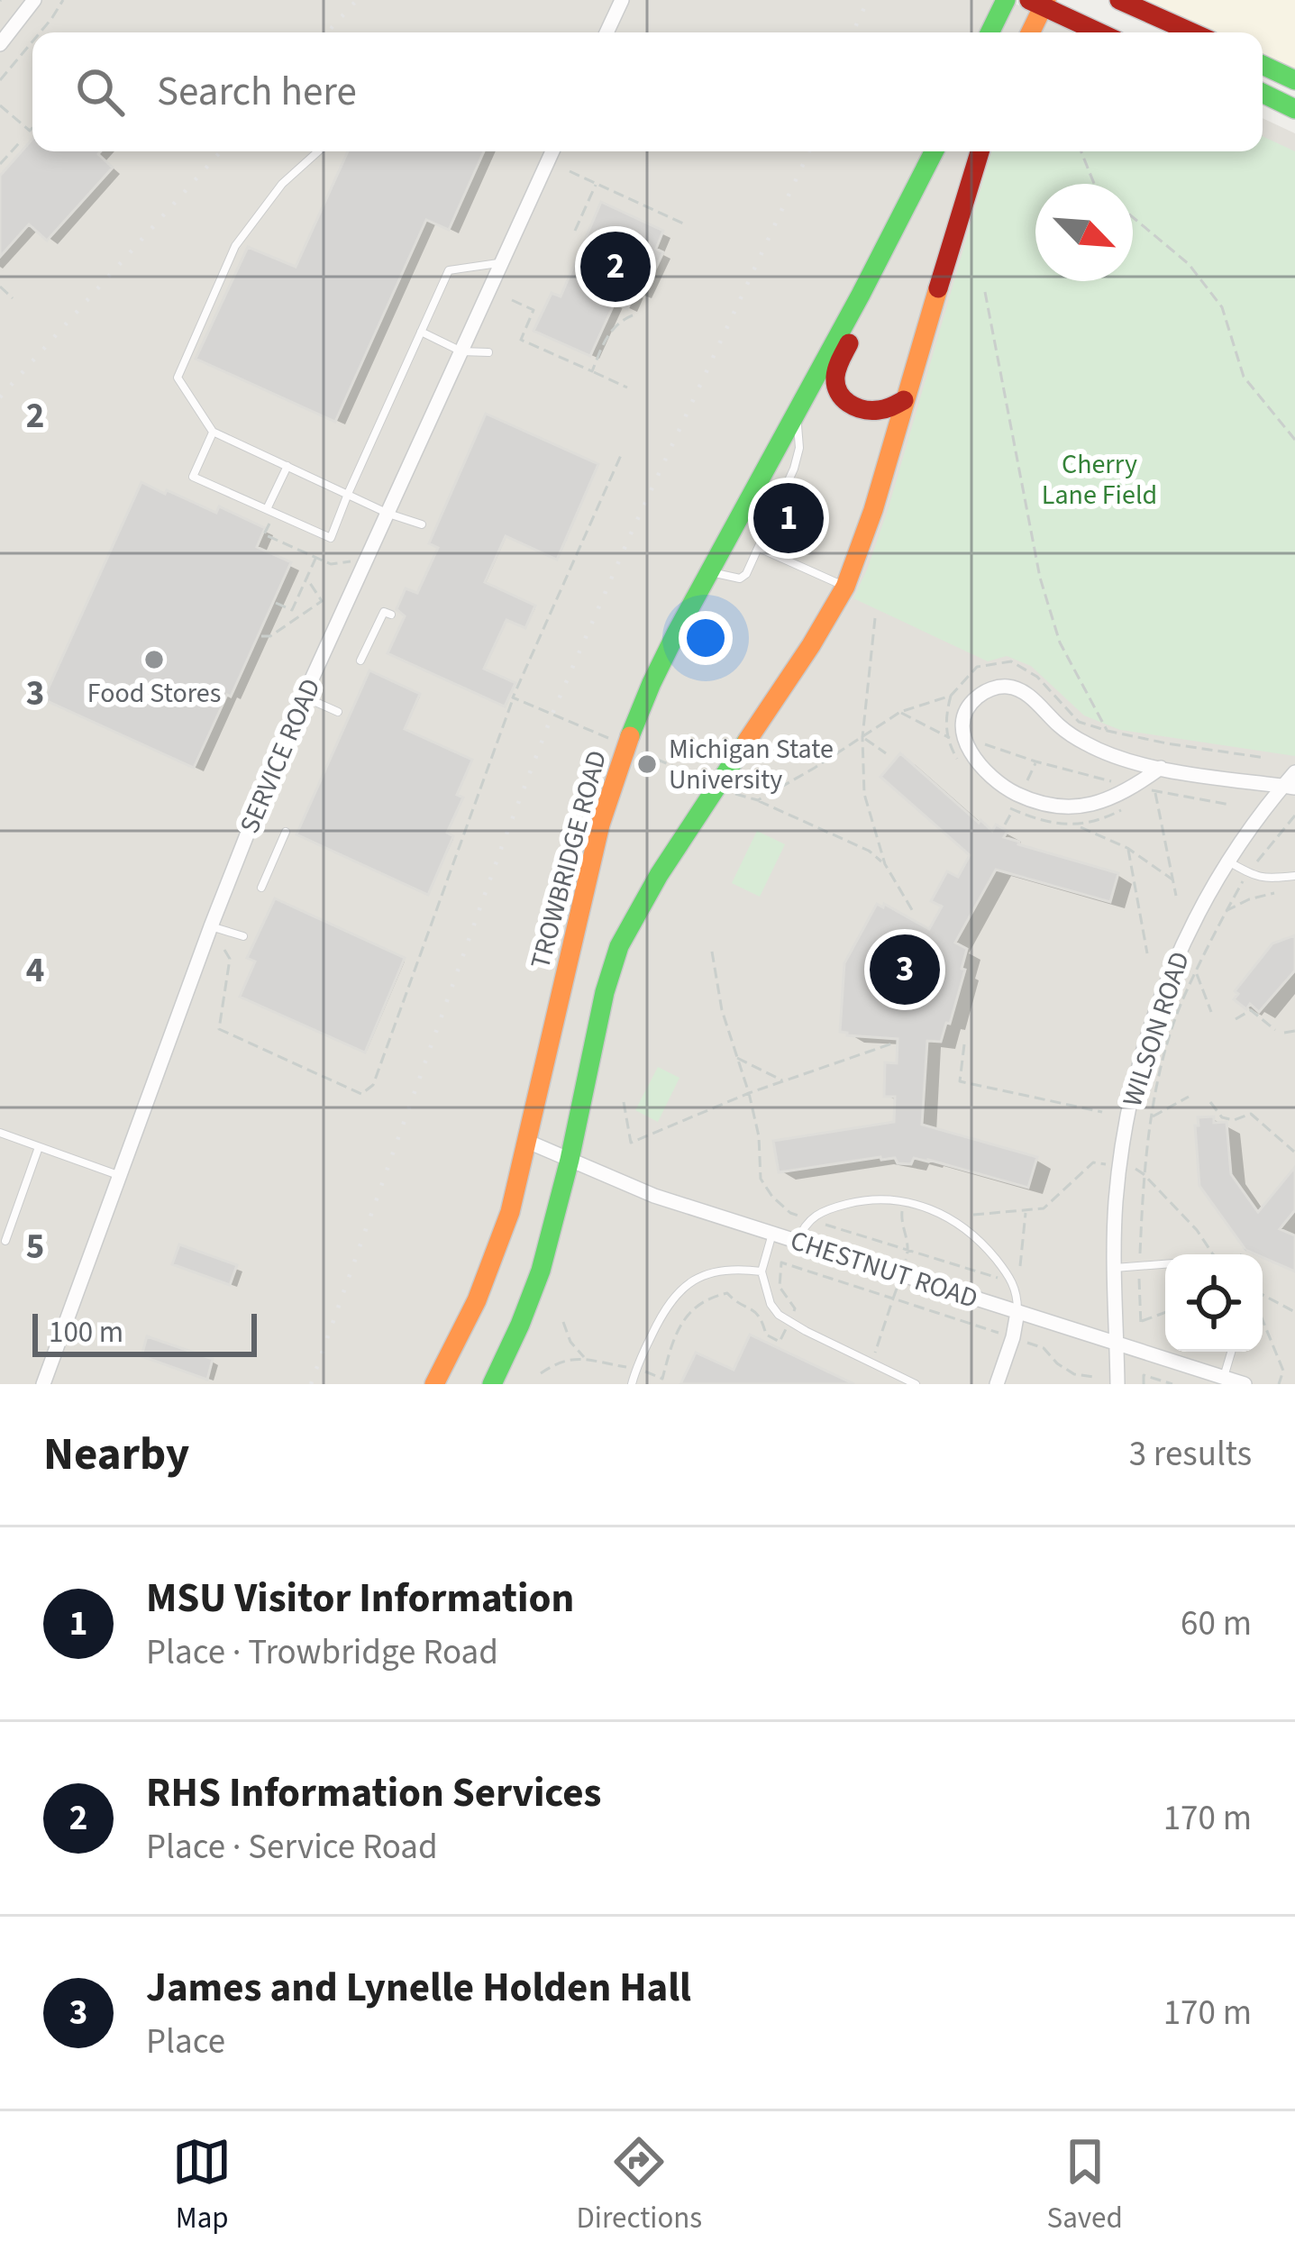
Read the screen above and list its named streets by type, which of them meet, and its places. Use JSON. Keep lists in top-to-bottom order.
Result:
{
  "streets": {
    "street": [
      "SERVICE ROAD",
      "TROWBRIDGE ROAD",
      "WILSON ROAD",
      "CHESTNUT ROAD"
    ]
  },
  "crossings": [
    ["TROWBRIDGE ROAD", "CHESTNUT ROAD"],
    ["WILSON ROAD", "CHESTNUT ROAD"]
  ],
  "parks": ["Cherry Lane Field"],
  "places": ["Food Stores", "Michigan State University"],
  "scale_bar": "100 m",
  "north": "bottom right",
  "page": {
    "search": "Search here",
    "pins": ["2", "1", "3"],
    "scale": "100 m",
    "heading": ["Nearby", "3 results"],
    "list": [
      {
        "mark": "1",
        "name": "MSU Visitor Information",
        "note": "Place · Trowbridge Road",
        "value": "60 m"
      },
      {
        "mark": "2",
        "name": "RHS Information Services",
        "note": "Place · Service Road",
        "value": "170 m"
      },
      {
        "mark": "3",
        "name": "James and Lynelle Holden Hall",
        "note": "Place",
        "value": "170 m"
      }
    ],
    "nav": ["Map", "Directions", "Saved"]
  },
  "grid": {
    "rows": [
      "2",
      "3",
      "4",
      "5"
    ]
  }
}
